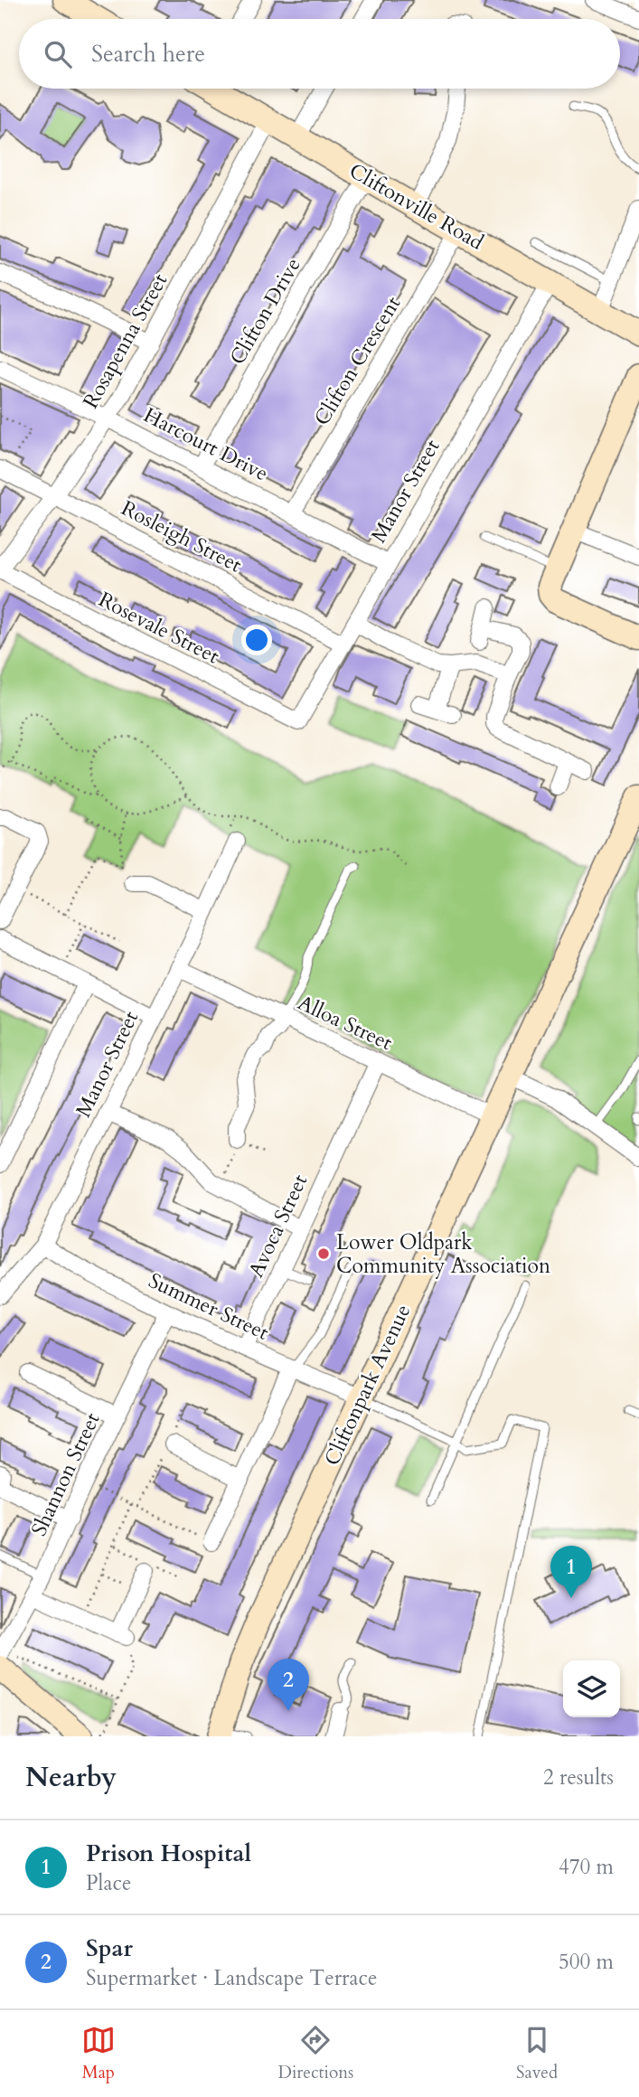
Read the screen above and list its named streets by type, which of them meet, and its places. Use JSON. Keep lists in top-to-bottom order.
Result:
{
  "streets": {
    "street": [
      "Cliftonville Road",
      "Clifton Drive",
      "Rosapenna Street",
      "Clifton Crescent",
      "Harcourt Drive",
      "Manor Street",
      "Rosleigh Street",
      "Rosevale Street",
      "Alloa Street",
      "Avoca Street",
      "Summer Street",
      "Cliftonpark Avenue",
      "Shannon Street"
    ]
  },
  "crossings": [
    ["Cliftonville Road", "Clifton Drive"],
    ["Cliftonville Road", "Rosapenna Street"],
    ["Cliftonville Road", "Clifton Crescent"],
    ["Cliftonville Road", "Manor Street"],
    ["Clifton Drive", "Harcourt Drive"],
    ["Rosapenna Street", "Harcourt Drive"],
    ["Rosapenna Street", "Rosleigh Street"],
    ["Rosapenna Street", "Rosevale Street"],
    ["Clifton Crescent", "Harcourt Drive"],
    ["Harcourt Drive", "Manor Street"],
    ["Manor Street", "Rosleigh Street"],
    ["Manor Street", "Rosevale Street"],
    ["Manor Street", "Alloa Street"],
    ["Manor Street", "Summer Street"],
    ["Alloa Street", "Avoca Street"],
    ["Alloa Street", "Cliftonpark Avenue"],
    ["Avoca Street", "Summer Street"],
    ["Summer Street", "Cliftonpark Avenue"],
    ["Summer Street", "Shannon Street"]
  ],
  "places": ["Lower Oldpark Community Association"],
  "page": {
    "search": "Search here",
    "pins": ["1", "2"],
    "heading": ["Nearby", "2 results"],
    "list": [
      {
        "mark": "1",
        "name": "Prison Hospital",
        "note": "Place",
        "value": "470 m"
      },
      {
        "mark": "2",
        "name": "Spar",
        "note": "Supermarket · Landscape Terrace",
        "value": "500 m"
      }
    ],
    "nav": ["Map", "Directions", "Saved"]
  }
}
